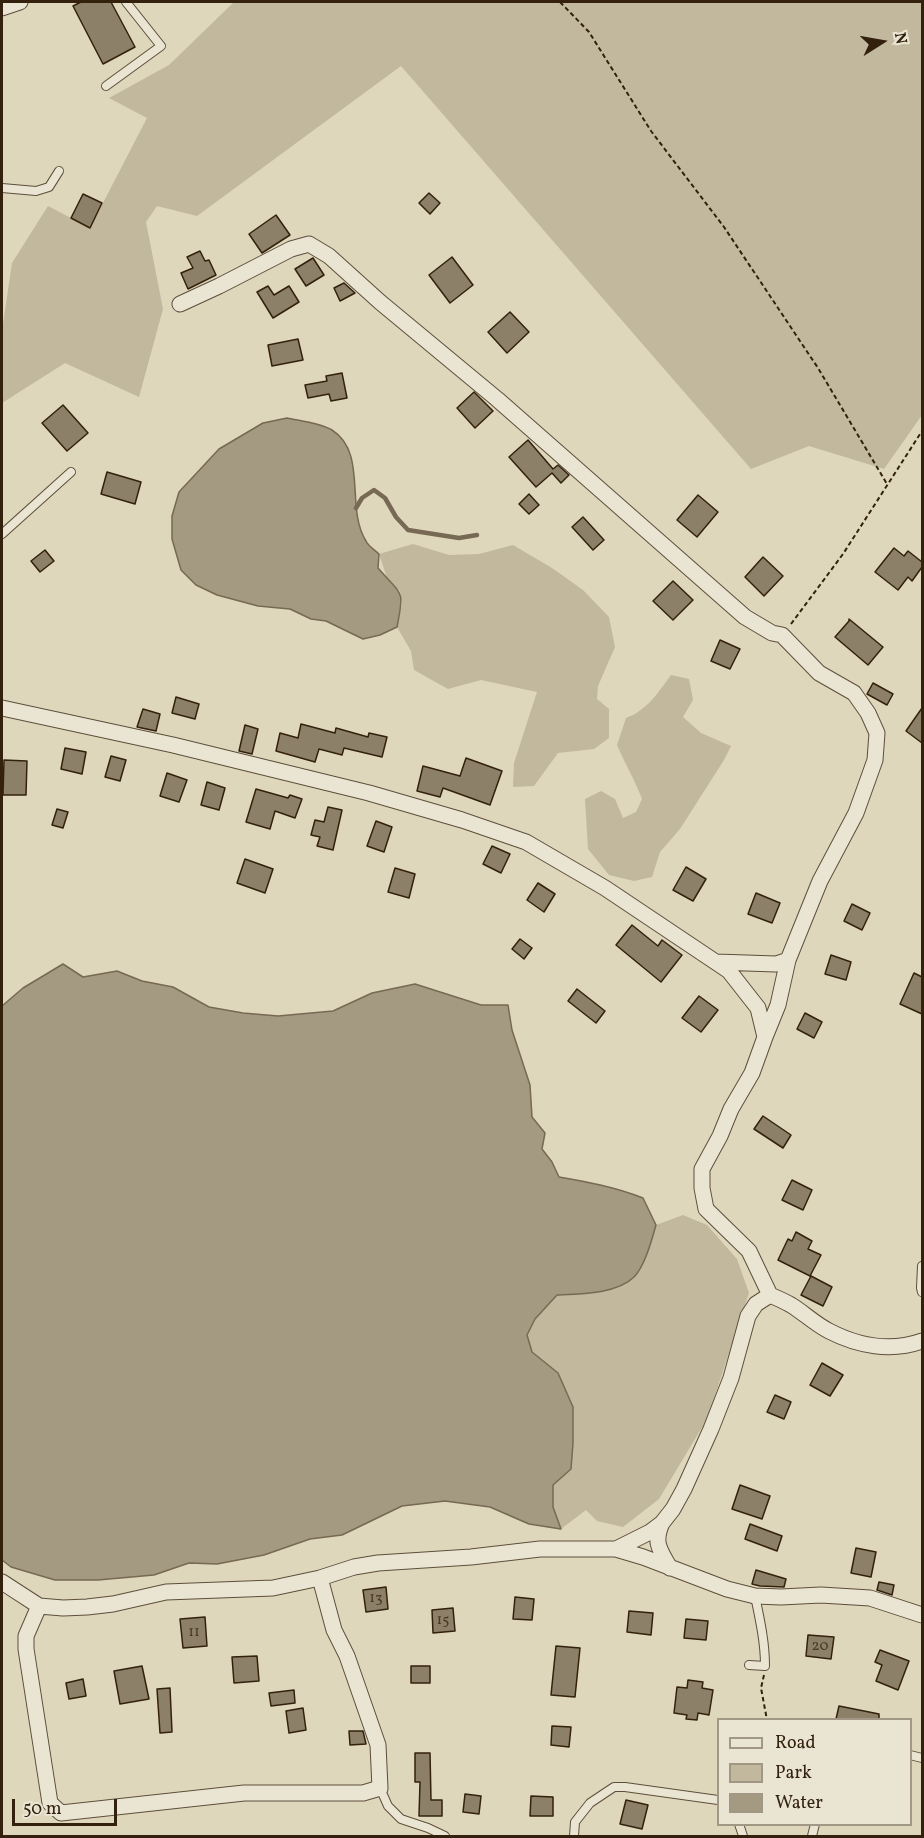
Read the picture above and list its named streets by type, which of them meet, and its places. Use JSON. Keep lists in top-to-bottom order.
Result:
{
  "house_numbers": [
    "13",
    "15",
    "11",
    "20"
  ],
  "legend": ["Road", "Park", "Water"],
  "scale_bar": "50 m",
  "north": "right"
}
